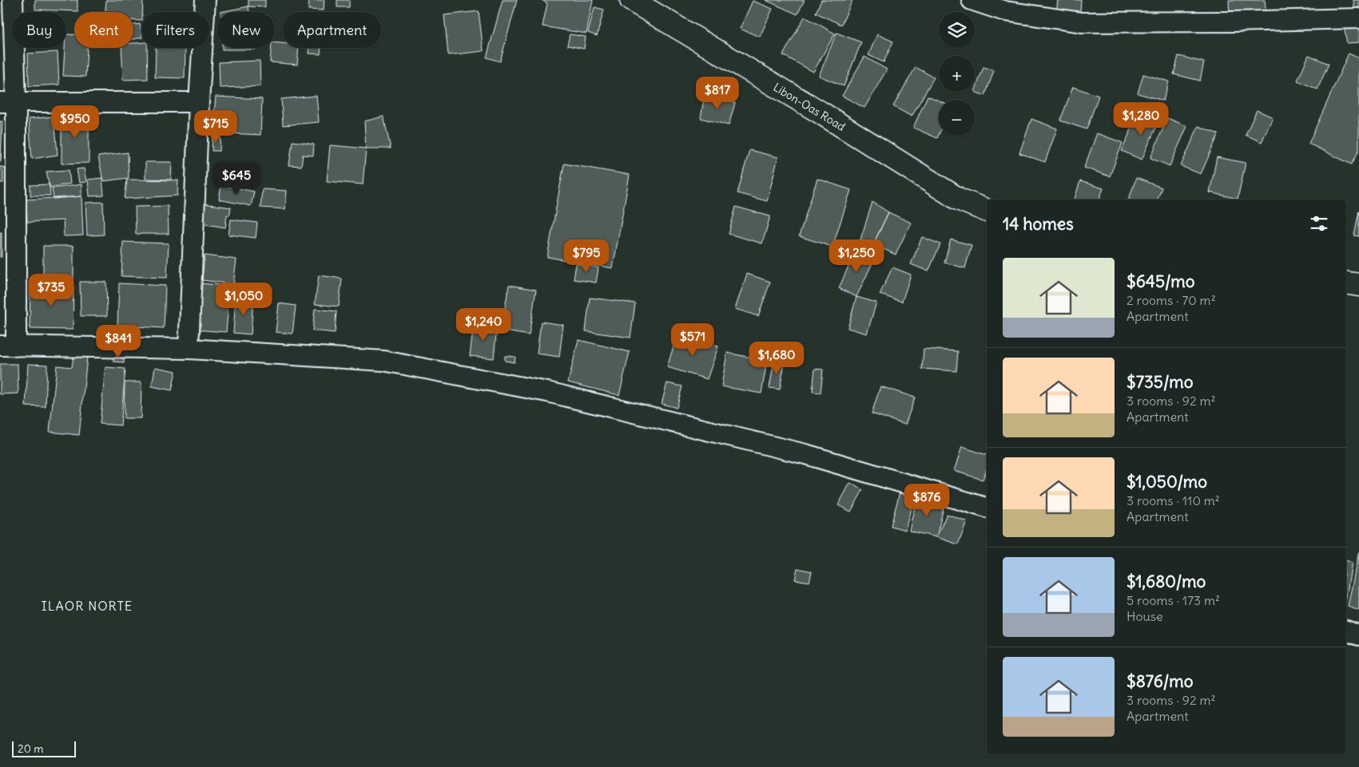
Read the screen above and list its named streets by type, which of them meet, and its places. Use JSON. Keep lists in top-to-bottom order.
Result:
{
  "streets": {
    "main road": ["Libon-Oas Road"]
  },
  "districts": ["ILAOR NORTE"],
  "scale_bar": "20 m",
  "page": {
    "map_buttons": ["+", "−"],
    "chip": [
      "Buy",
      "Rent",
      "Filters",
      "New",
      "Apartment"
    ],
    "price": [
      "$817",
      "$1,280",
      "$950",
      "$715",
      "$645",
      "$795",
      "$1,250",
      "$735",
      "$1,050",
      "$1,240",
      "$571",
      "$841",
      "$1,680",
      "$876"
    ],
    "heading": "14 homes",
    "list": [
      {
        "name": "$645/mo",
        "note": "2 rooms · 70 m² · Apartment"
      },
      {
        "name": "$735/mo",
        "note": "3 rooms · 92 m² · Apartment"
      },
      {
        "name": "$1,050/mo",
        "note": "3 rooms · 110 m² · Apartment"
      },
      {
        "name": "$1,680/mo",
        "note": "5 rooms · 173 m² · House"
      },
      {
        "name": "$876/mo",
        "note": "3 rooms · 92 m² · Apartment"
      }
    ],
    "scale": "20 m"
  }
}
